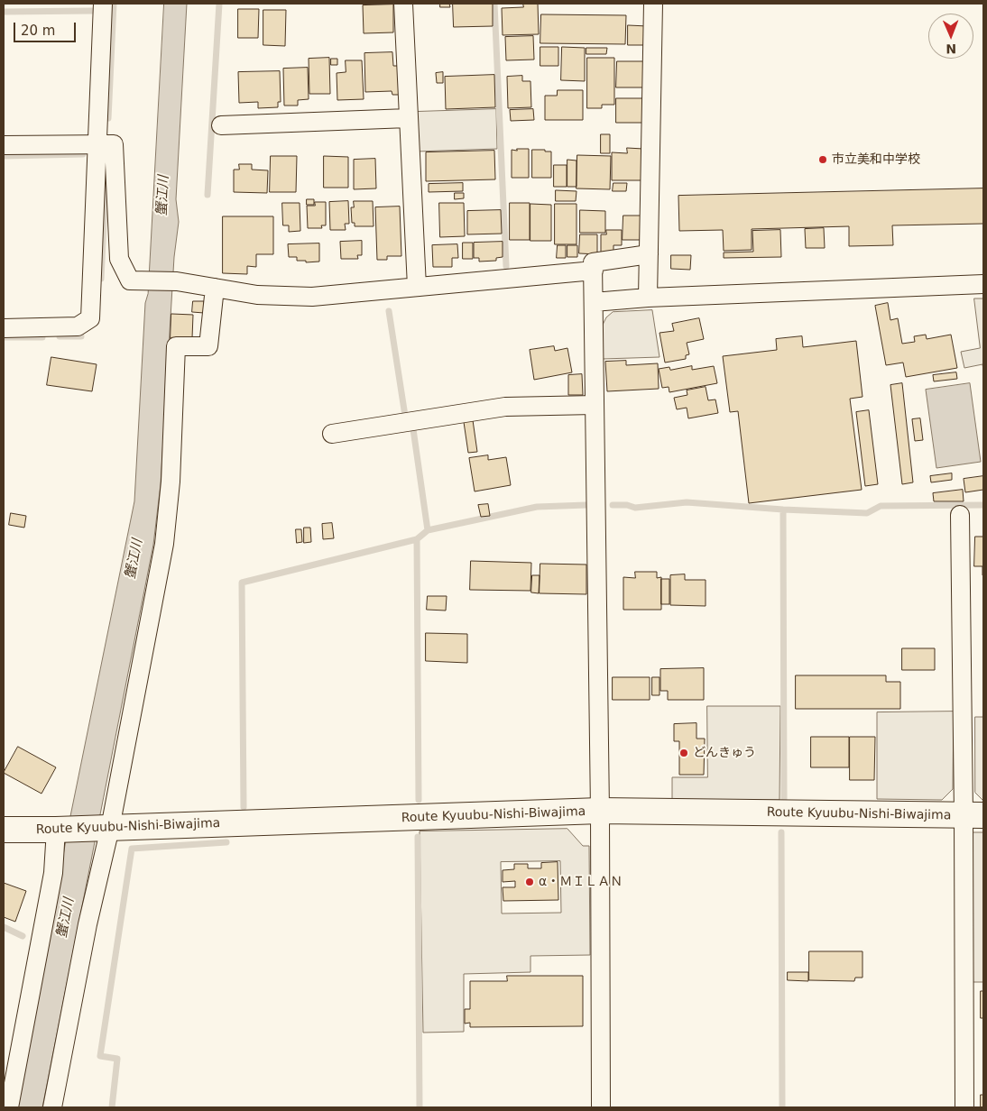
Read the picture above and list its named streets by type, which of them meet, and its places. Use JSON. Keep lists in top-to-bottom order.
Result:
{
  "streets": {
    "main road": ["Route Kyuubu-Nishi-Biwajima"]
  },
  "water": ["蟹江川"],
  "places": ["市立美和中学校", "どんきゅう", "α・ＭＩＬＡＮ"],
  "scale_bar": "20 m",
  "north": "bottom"
}
